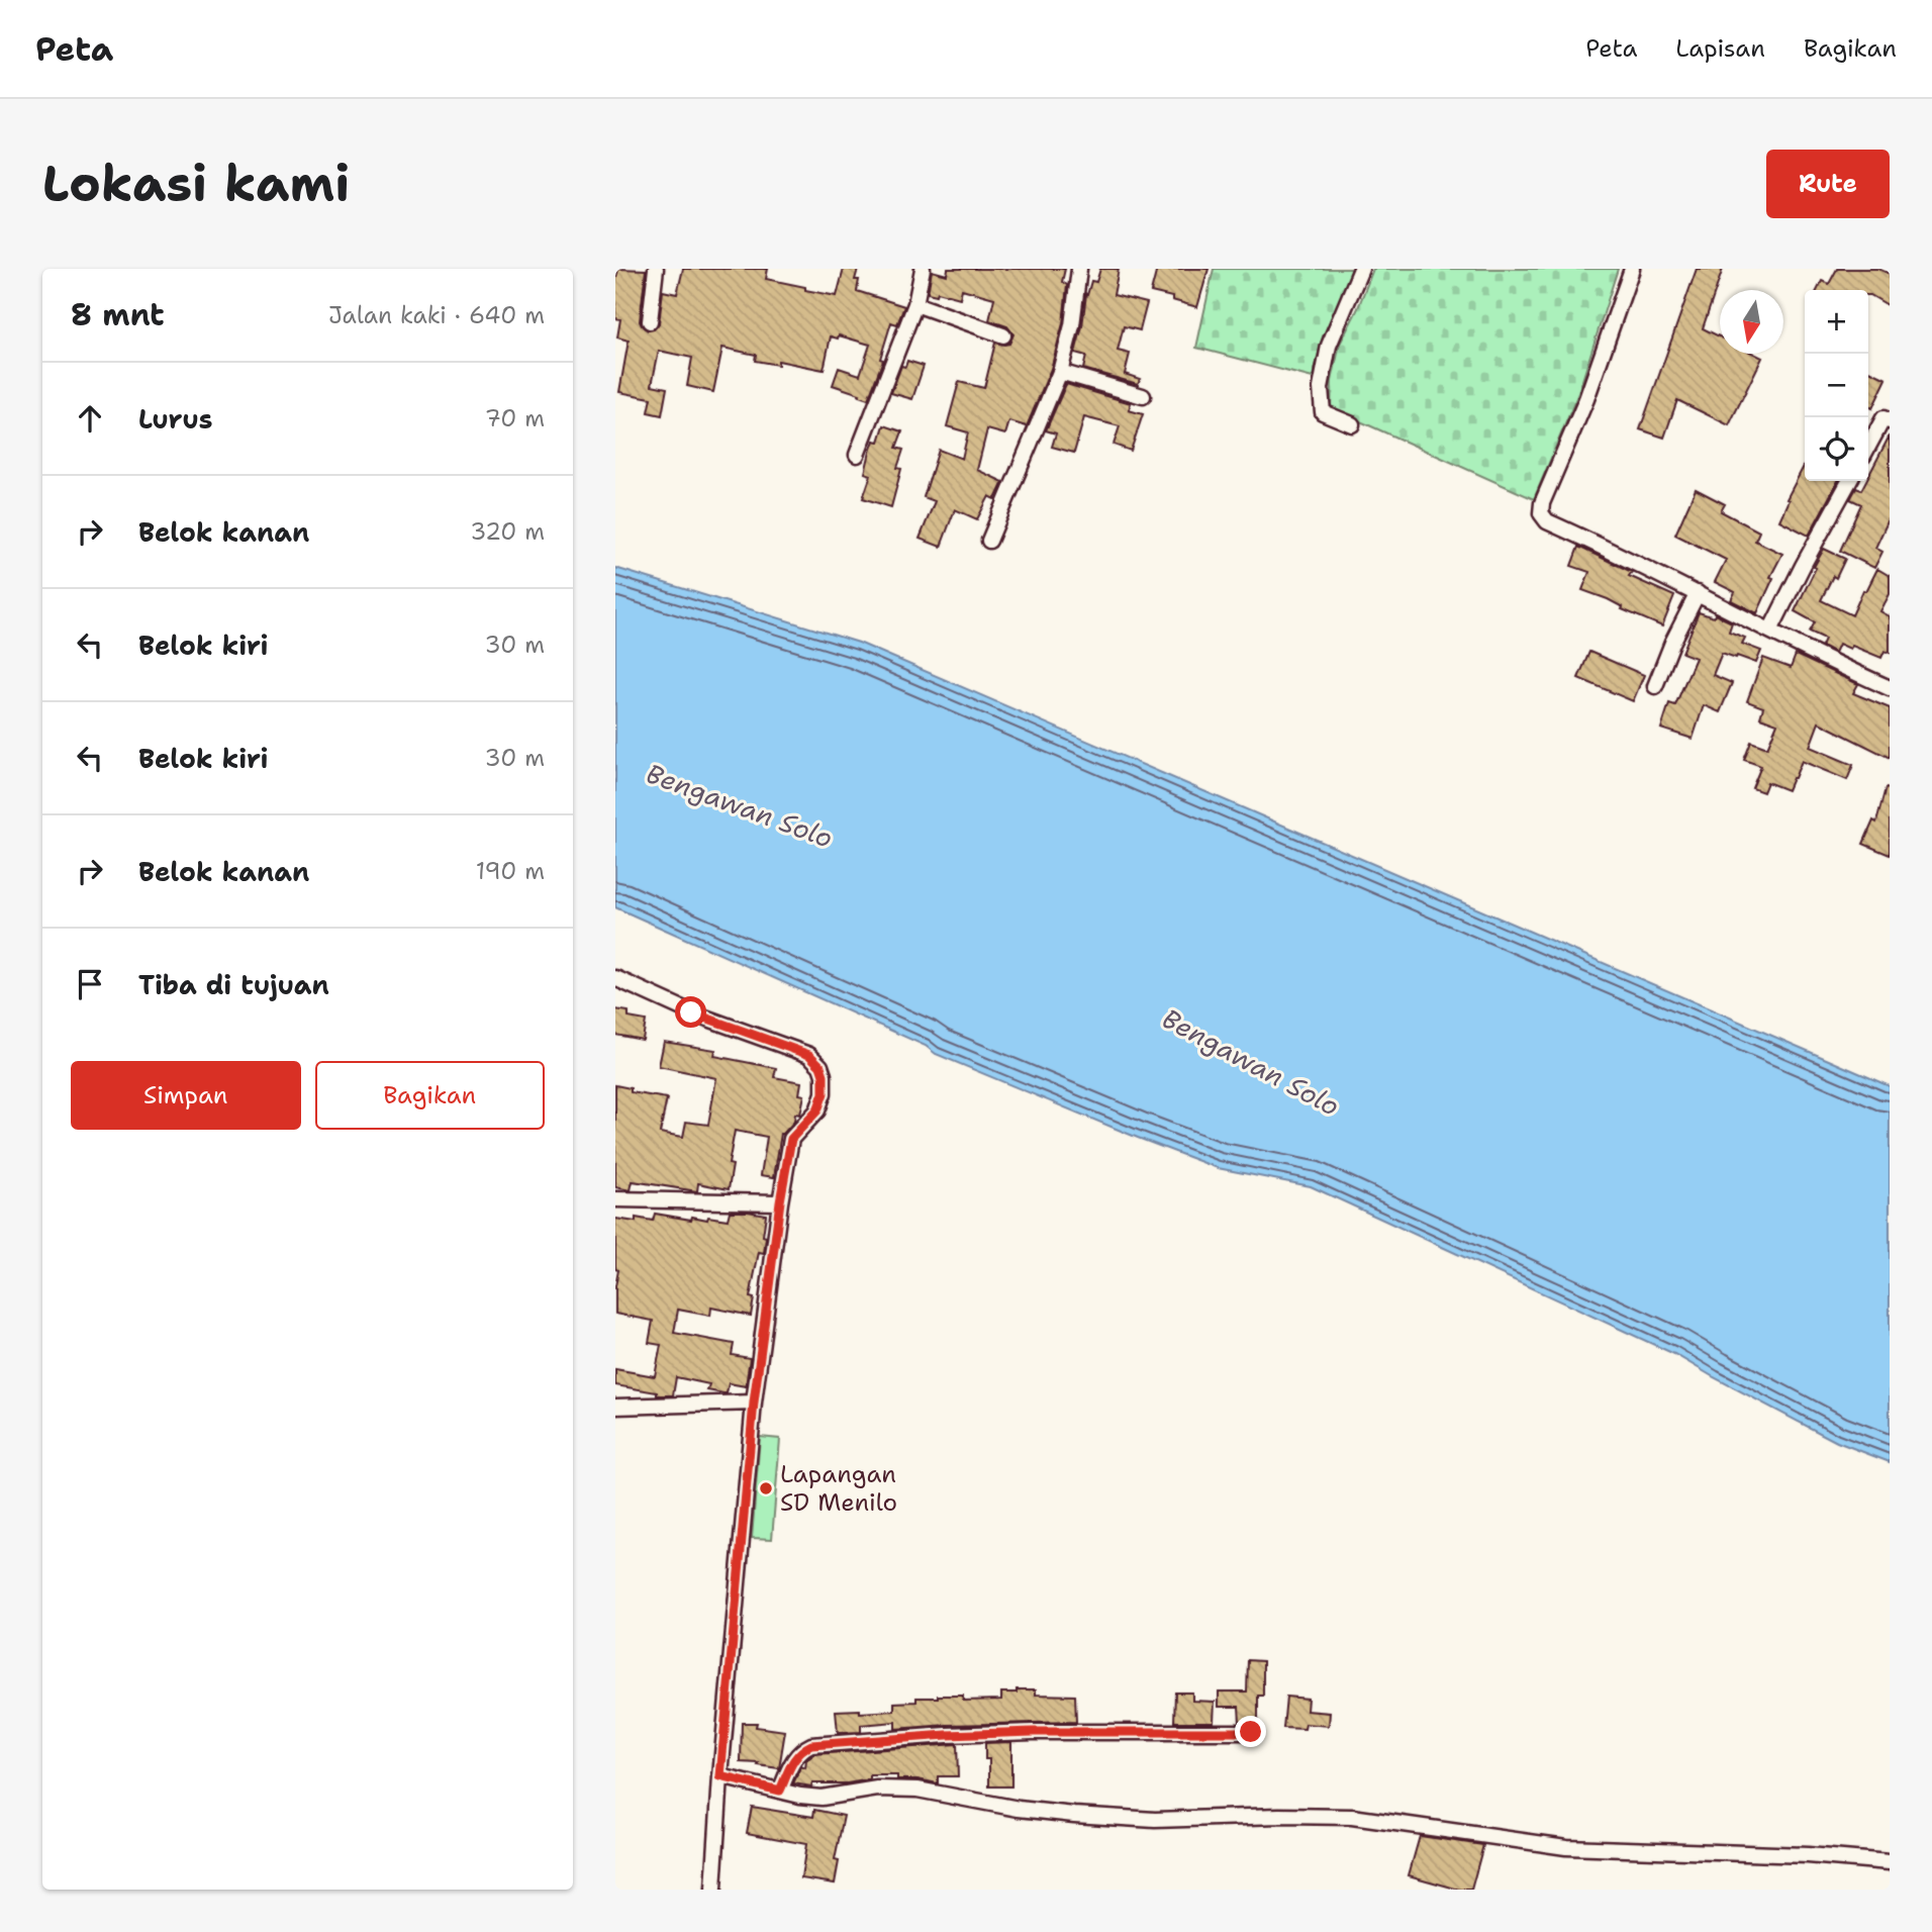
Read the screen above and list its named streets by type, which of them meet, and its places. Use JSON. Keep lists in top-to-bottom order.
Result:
{
  "water": ["Bengawan Solo"],
  "places": ["Lapangan SD Menilo"],
  "north": "bottom",
  "page": {
    "header": "Peta",
    "nav": ["Peta", "Lapisan", "Bagikan"],
    "buttons": [
      "Rute",
      ["Simpan", "Bagikan"]
    ],
    "title": "Lokasi kami",
    "heading": ["8 mnt", "Jalan kaki · 640 m"],
    "map_buttons": ["+", "−"],
    "list": [
      ["Lurus", "70 m"],
      ["Belok kanan", "320 m"],
      ["Belok kiri", "30 m"],
      ["Belok kiri", "30 m"],
      ["Belok kanan", "190 m"],
      "Tiba di tujuan"
    ]
  }
}
